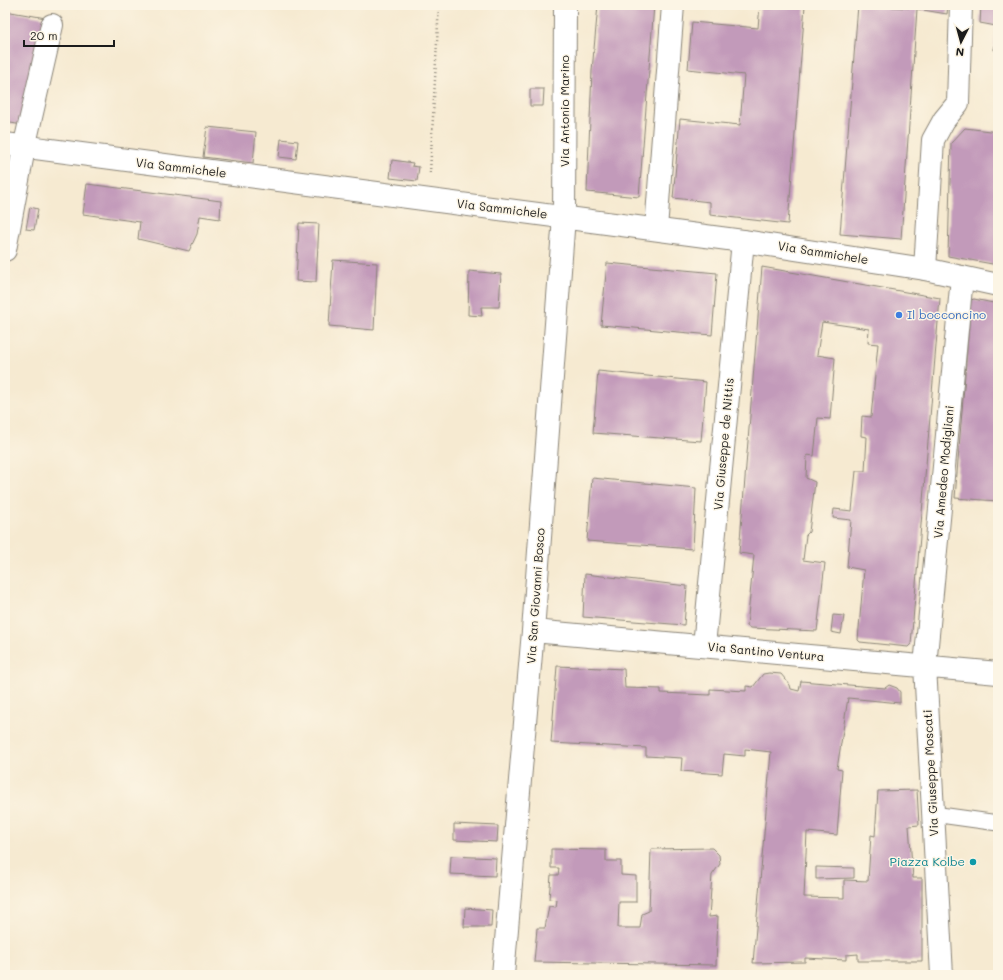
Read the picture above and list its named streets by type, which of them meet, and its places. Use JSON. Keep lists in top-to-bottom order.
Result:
{
  "streets": {
    "street": [
      "Via Antonio Marino",
      "Via Sammichele",
      "Via Giuseppe de Nittis",
      "Via Amedeo Modigliani",
      "Via San Giovanni Bosco",
      "Via Santino Ventura",
      "Via Giuseppe Moscati"
    ]
  },
  "crossings": [
    ["Via Antonio Marino", "Via Sammichele"],
    ["Via Antonio Marino", "Via San Giovanni Bosco"],
    ["Via Sammichele", "Via Giuseppe de Nittis"],
    ["Via Sammichele", "Via Amedeo Modigliani"],
    ["Via Sammichele", "Via San Giovanni Bosco"],
    ["Via Giuseppe de Nittis", "Via Santino Ventura"],
    ["Via Amedeo Modigliani", "Via Santino Ventura"],
    ["Via Amedeo Modigliani", "Via Giuseppe Moscati"],
    ["Via San Giovanni Bosco", "Via Santino Ventura"],
    ["Via Santino Ventura", "Via Giuseppe Moscati"]
  ],
  "places": ["Il bocconcino", "Piazza Kolbe"],
  "scale_bar": "20 m",
  "north": "bottom"
}
